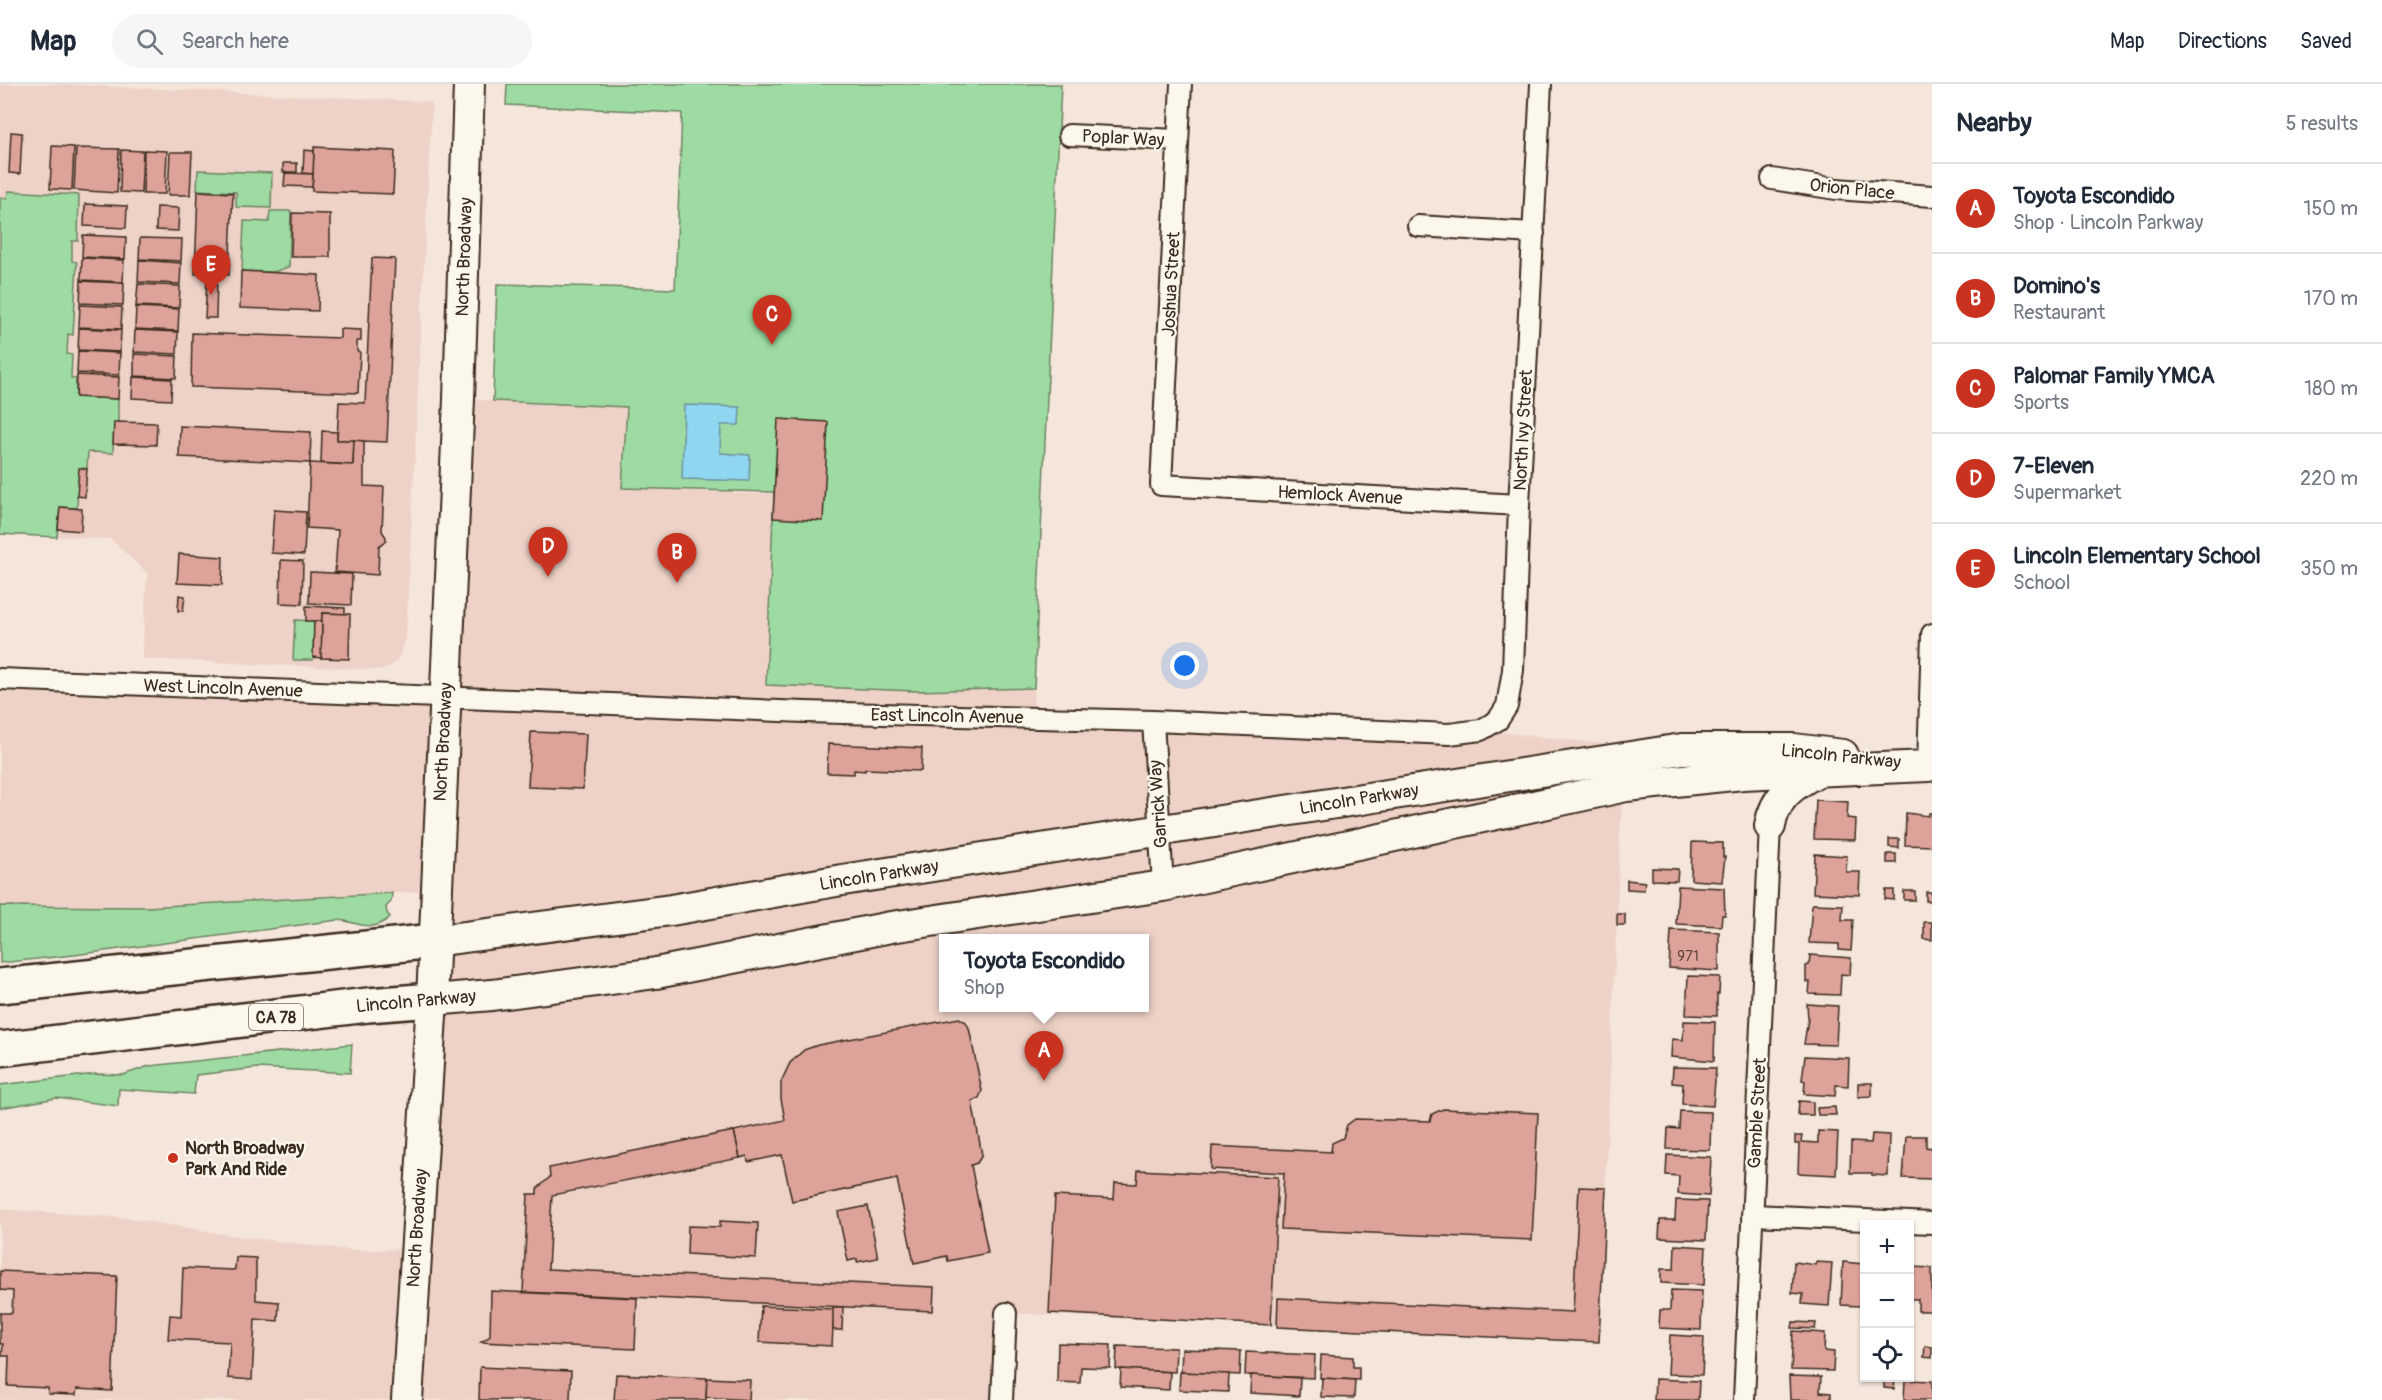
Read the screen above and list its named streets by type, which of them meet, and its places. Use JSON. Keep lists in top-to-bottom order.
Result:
{
  "streets": {
    "highway": ["Lincoln Parkway", "CA 78"],
    "main road": ["North Broadway"],
    "street": [
      "Poplar Way",
      "Orion Place",
      "Joshua Street",
      "North Ivy Street",
      "Hemlock Avenue",
      "West Lincoln Avenue",
      "East Lincoln Avenue",
      "Garrick Way",
      "Gamble Street"
    ]
  },
  "crossings": [
    ["Poplar Way", "Joshua Street"],
    ["North Broadway", "West Lincoln Avenue"],
    ["North Broadway", "East Lincoln Avenue"],
    ["North Broadway", "Lincoln Parkway"],
    ["Joshua Street", "Hemlock Avenue"],
    ["North Ivy Street", "Hemlock Avenue"],
    ["North Ivy Street", "East Lincoln Avenue"],
    ["West Lincoln Avenue", "East Lincoln Avenue"],
    ["East Lincoln Avenue", "Garrick Way"],
    ["Lincoln Parkway", "Garrick Way"]
  ],
  "places": ["North Broadway Park And Ride"],
  "house_numbers": ["971"],
  "page": {
    "header": "Map",
    "search": "Search here",
    "nav": ["Map", "Directions", "Saved"],
    "heading": ["Nearby", "5 results"],
    "list": [
      {
        "mark": "A",
        "name": "Toyota Escondido",
        "note": "Shop · Lincoln Parkway",
        "value": "150 m"
      },
      {
        "mark": "B",
        "name": "Domino's",
        "note": "Restaurant",
        "value": "170 m"
      },
      {
        "mark": "C",
        "name": "Palomar Family YMCA",
        "note": "Sports",
        "value": "180 m"
      },
      {
        "mark": "D",
        "name": "7-Eleven",
        "note": "Supermarket",
        "value": "220 m"
      },
      {
        "mark": "E",
        "name": "Lincoln Elementary School",
        "note": "School",
        "value": "350 m"
      }
    ],
    "pins": [
      "E",
      "C",
      "D",
      "B",
      "A"
    ],
    "popup": ["Toyota Escondido", "Shop"],
    "map_buttons": ["+", "−"]
  }
}
